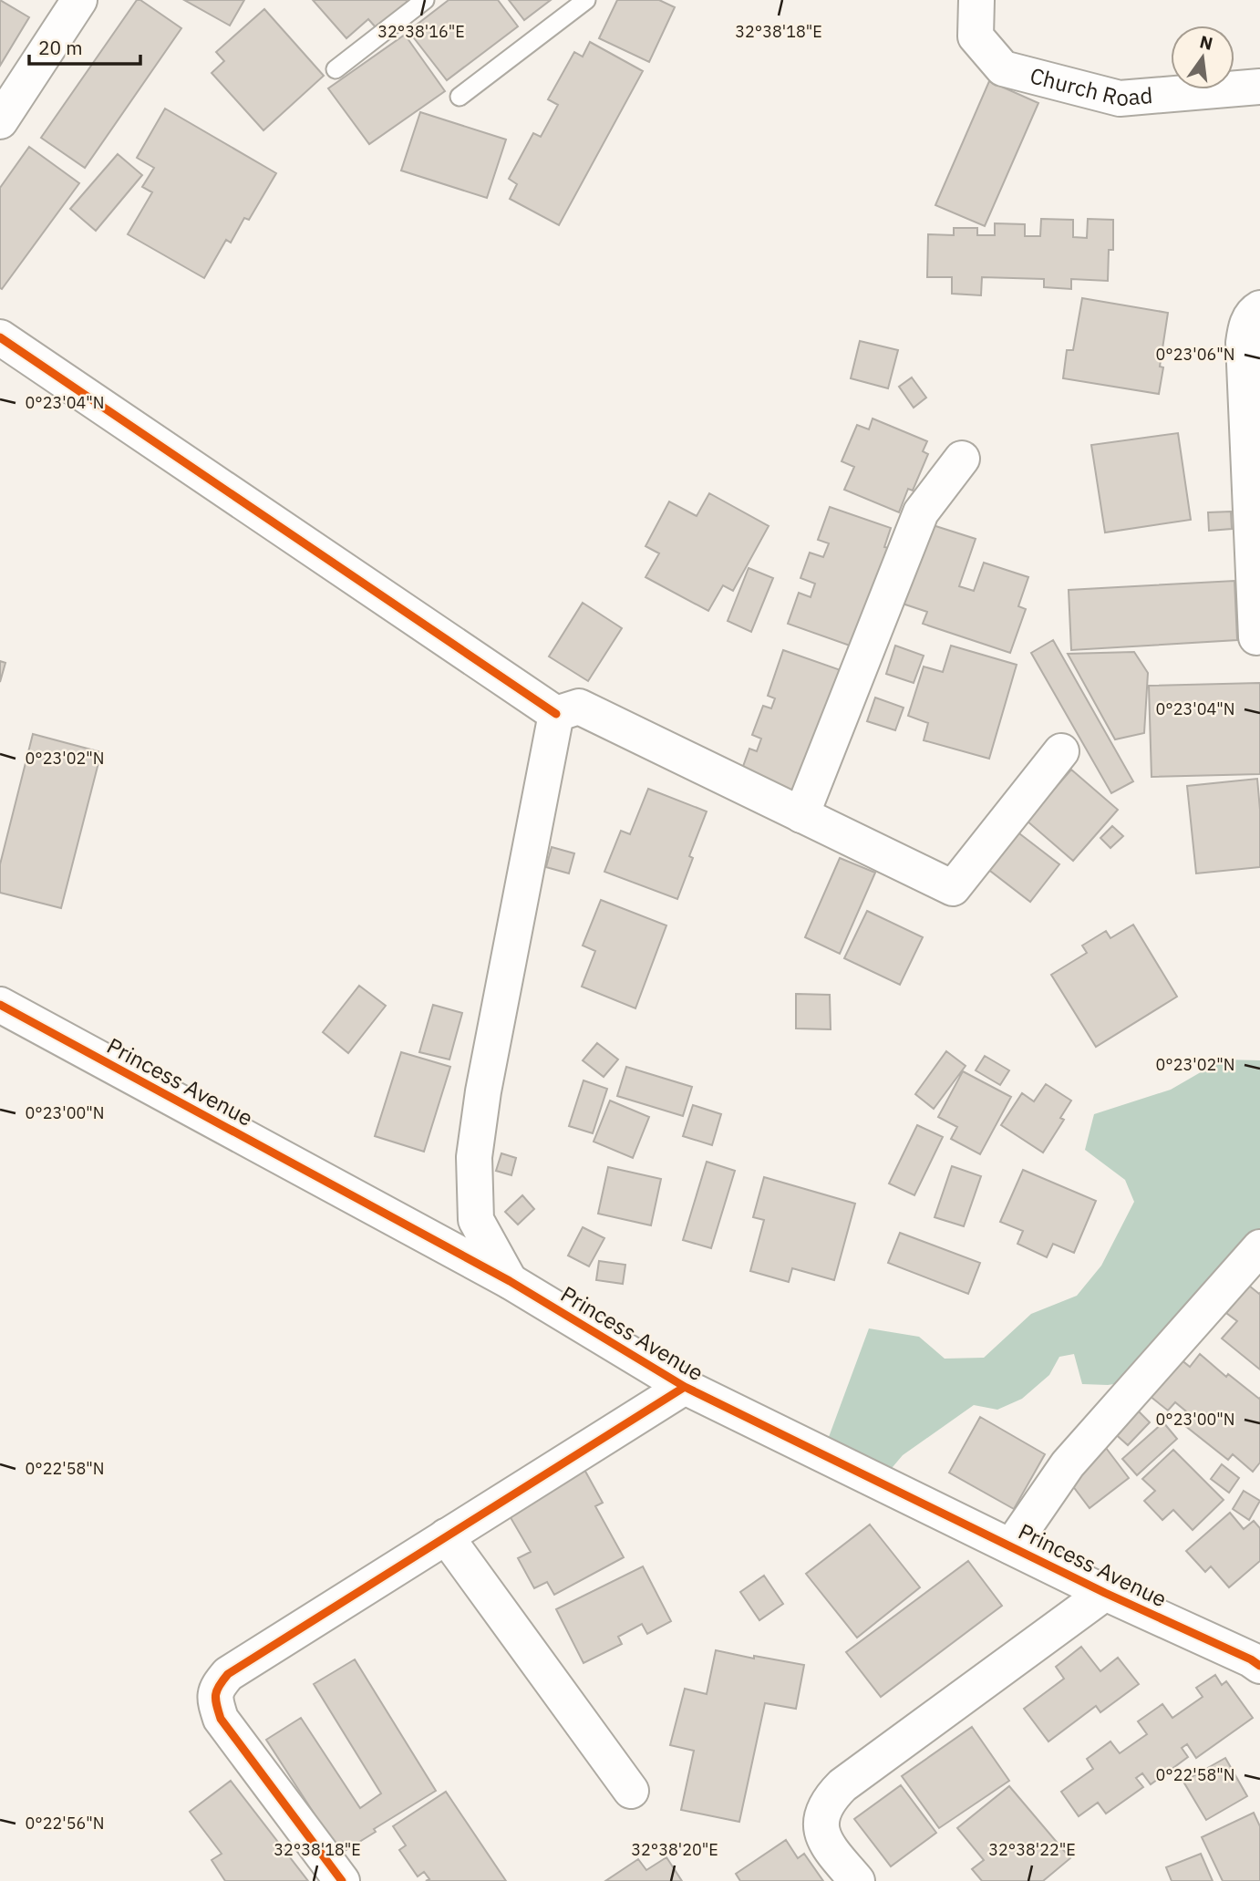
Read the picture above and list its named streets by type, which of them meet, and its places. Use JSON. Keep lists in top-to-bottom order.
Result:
{
  "streets": {
    "street": ["Church Road", "Princess Avenue"]
  },
  "scale_bar": "20 m",
  "north": "top",
  "coordinates": [
    "32°38'18\"E",
    "32°38'16\"E",
    "0°23'06\"N",
    "0°23'04\"N",
    "0°23'02\"N",
    "0°23'00\"N",
    "0°22'58\"N",
    "0°22'56\"N",
    "32°38'20\"E",
    "32°38'22\"E"
  ]
}
